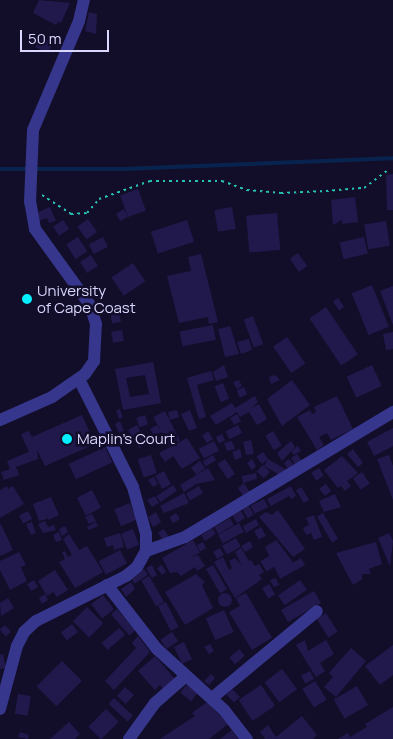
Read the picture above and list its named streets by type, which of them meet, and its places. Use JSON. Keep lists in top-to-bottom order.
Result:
{
  "places": ["University of Cape Coast", "Maplin's Court"],
  "scale_bar": "50 m"
}
